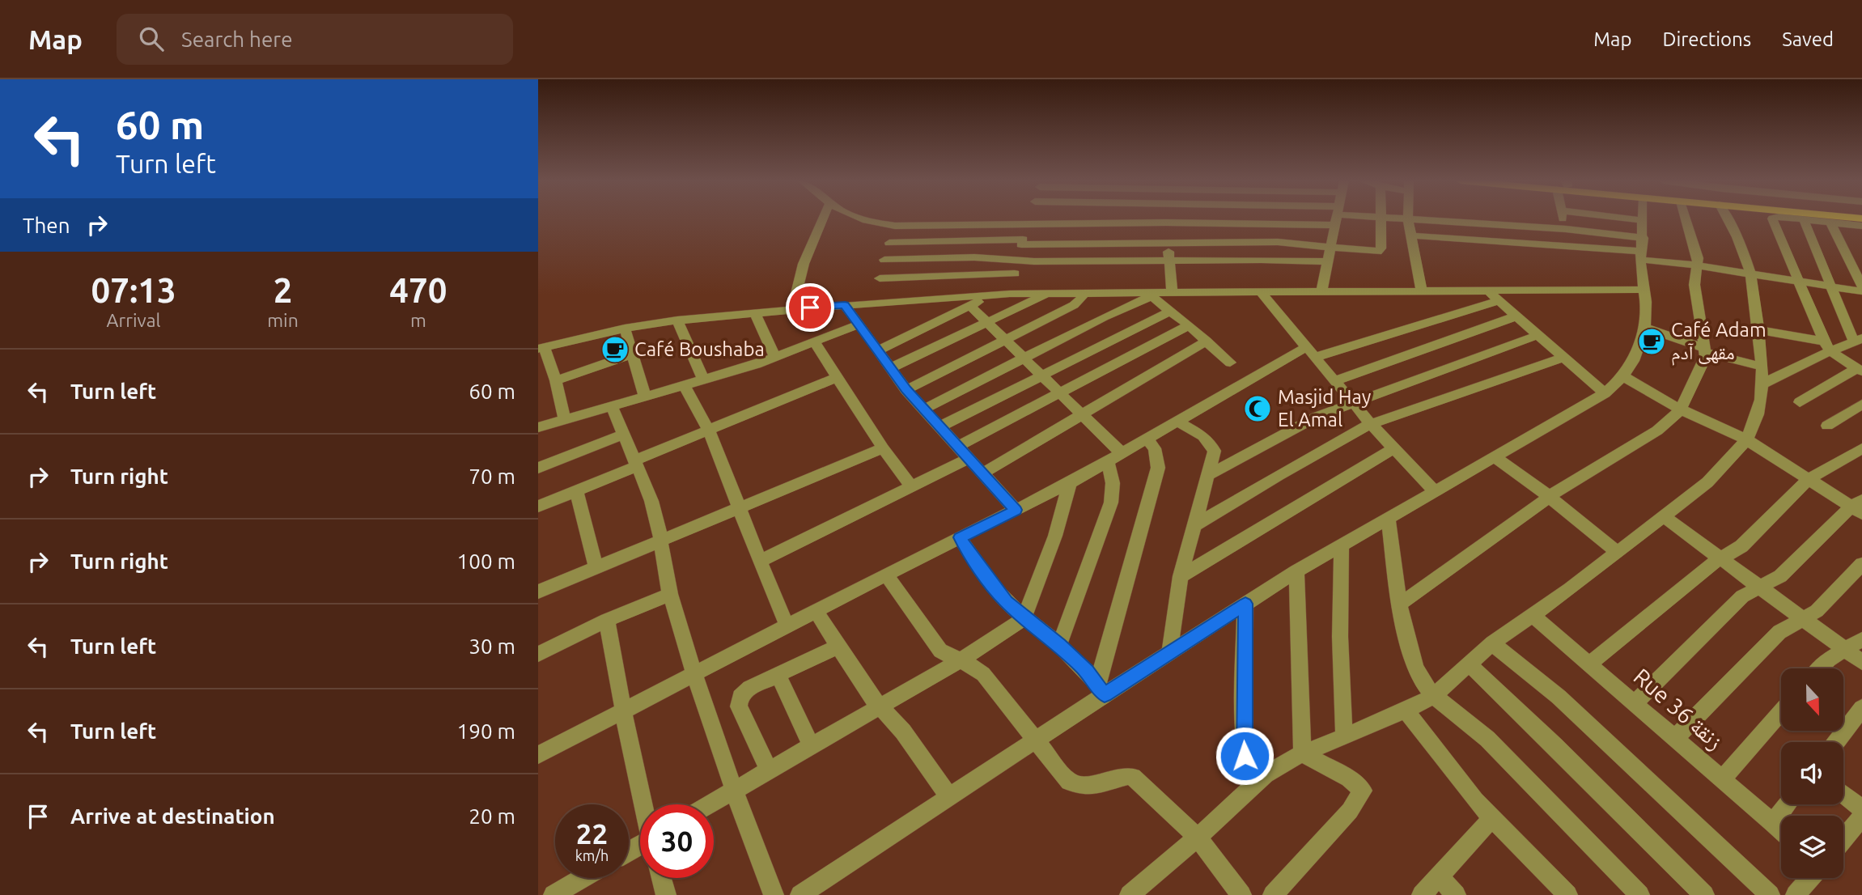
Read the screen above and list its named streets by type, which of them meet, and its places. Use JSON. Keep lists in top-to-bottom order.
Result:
{
  "streets": {
    "street": ["Rue 36 زنقة"]
  },
  "places": {
    "cafe": ["Café Adam مقهى آدم", "Café Boushaba"],
    "mosque": ["Masjid Hay El Amal"]
  },
  "north": "bottom",
  "page": {
    "header": "Map",
    "search": "Search here",
    "nav": ["Map", "Directions", "Saved"],
    "turn": ["60 m", "Turn left"],
    "then": "Then",
    "eta": [
      "07:13",
      "Arrival",
      "2",
      "min",
      "470",
      "m"
    ],
    "list": [
      {
        "name": "Turn left",
        "value": "60 m"
      },
      {
        "name": "Turn right",
        "value": "70 m"
      },
      {
        "name": "Turn right",
        "value": "100 m"
      },
      {
        "name": "Turn left",
        "value": "30 m"
      },
      {
        "name": "Turn left",
        "value": "190 m"
      },
      {
        "name": "Arrive at destination",
        "value": "20 m"
      }
    ],
    "speed": "22 km/h",
    "limit": "30"
  }
}
